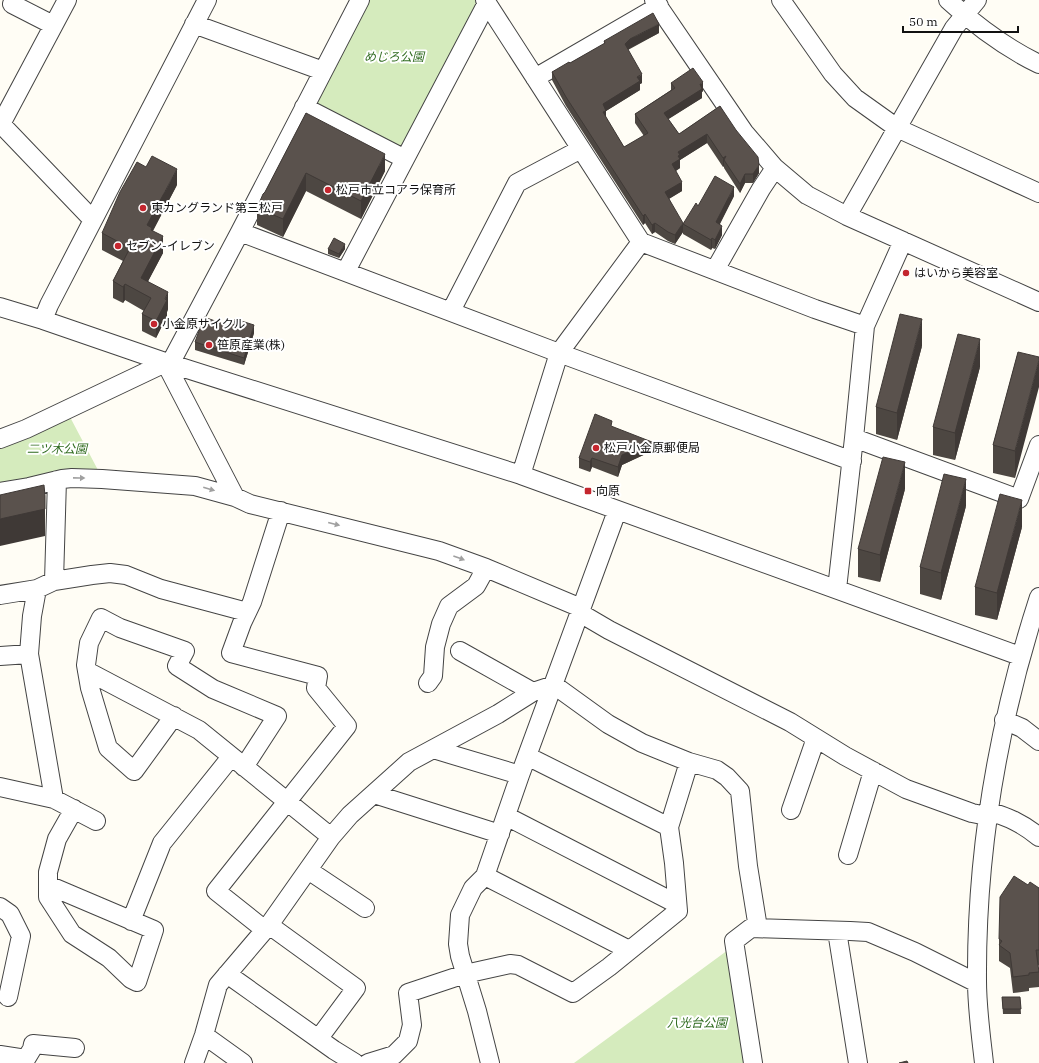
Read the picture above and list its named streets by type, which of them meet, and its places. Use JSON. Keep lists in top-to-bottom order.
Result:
{
  "parks": ["めじろ公園", "二ツ木公園", "八光台公園"],
  "places": {
    "other": [
      "松戸市立コアラ保育所",
      "東カングランド第三松戸",
      "セブン-イレブン",
      "はいから美容室",
      "小金原サイクル",
      "笹原産業(株)",
      "松戸小金原郵便局"
    ],
    "transit": ["向原"]
  },
  "scale_bar": "50 m"
}
